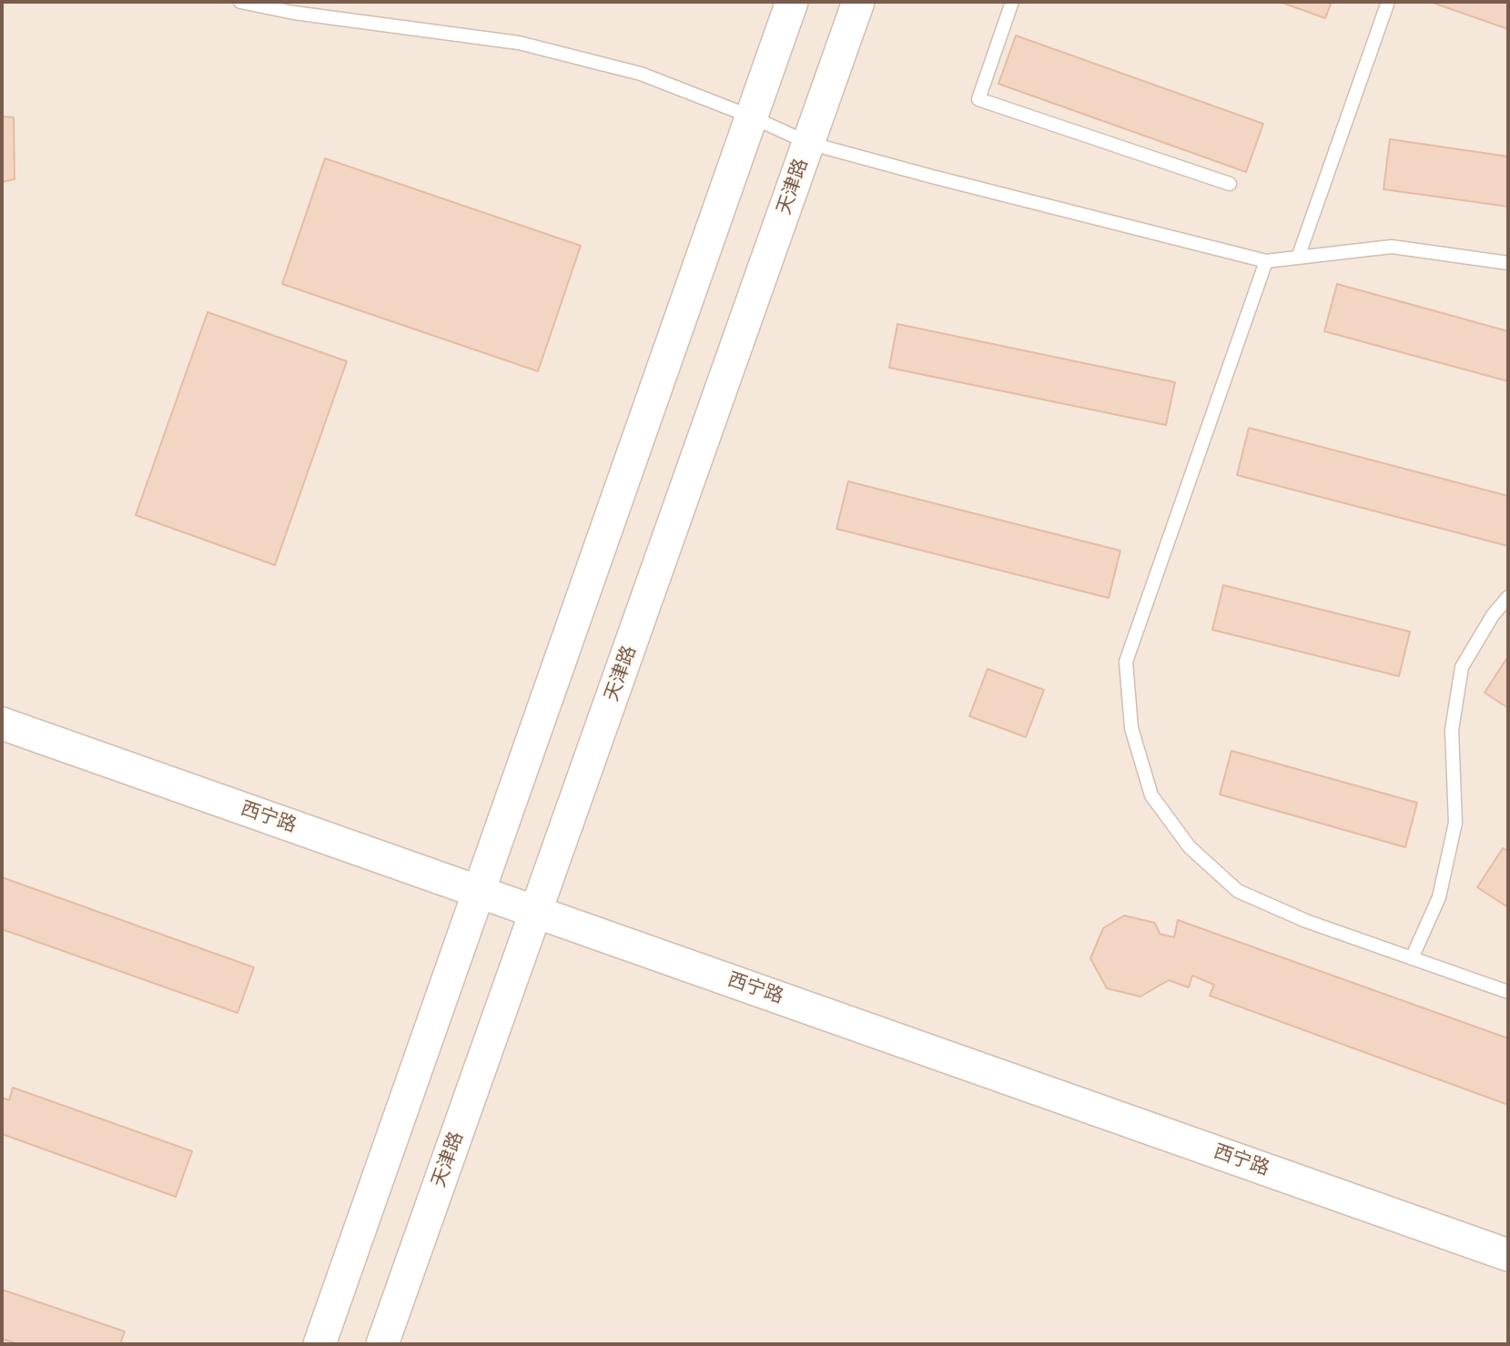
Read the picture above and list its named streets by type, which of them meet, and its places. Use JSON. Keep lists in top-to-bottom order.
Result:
{
  "streets": {
    "street": ["天津路", "西宁路"]
  },
  "crossings": [
    ["天津路", "西宁路"]
  ]
}
